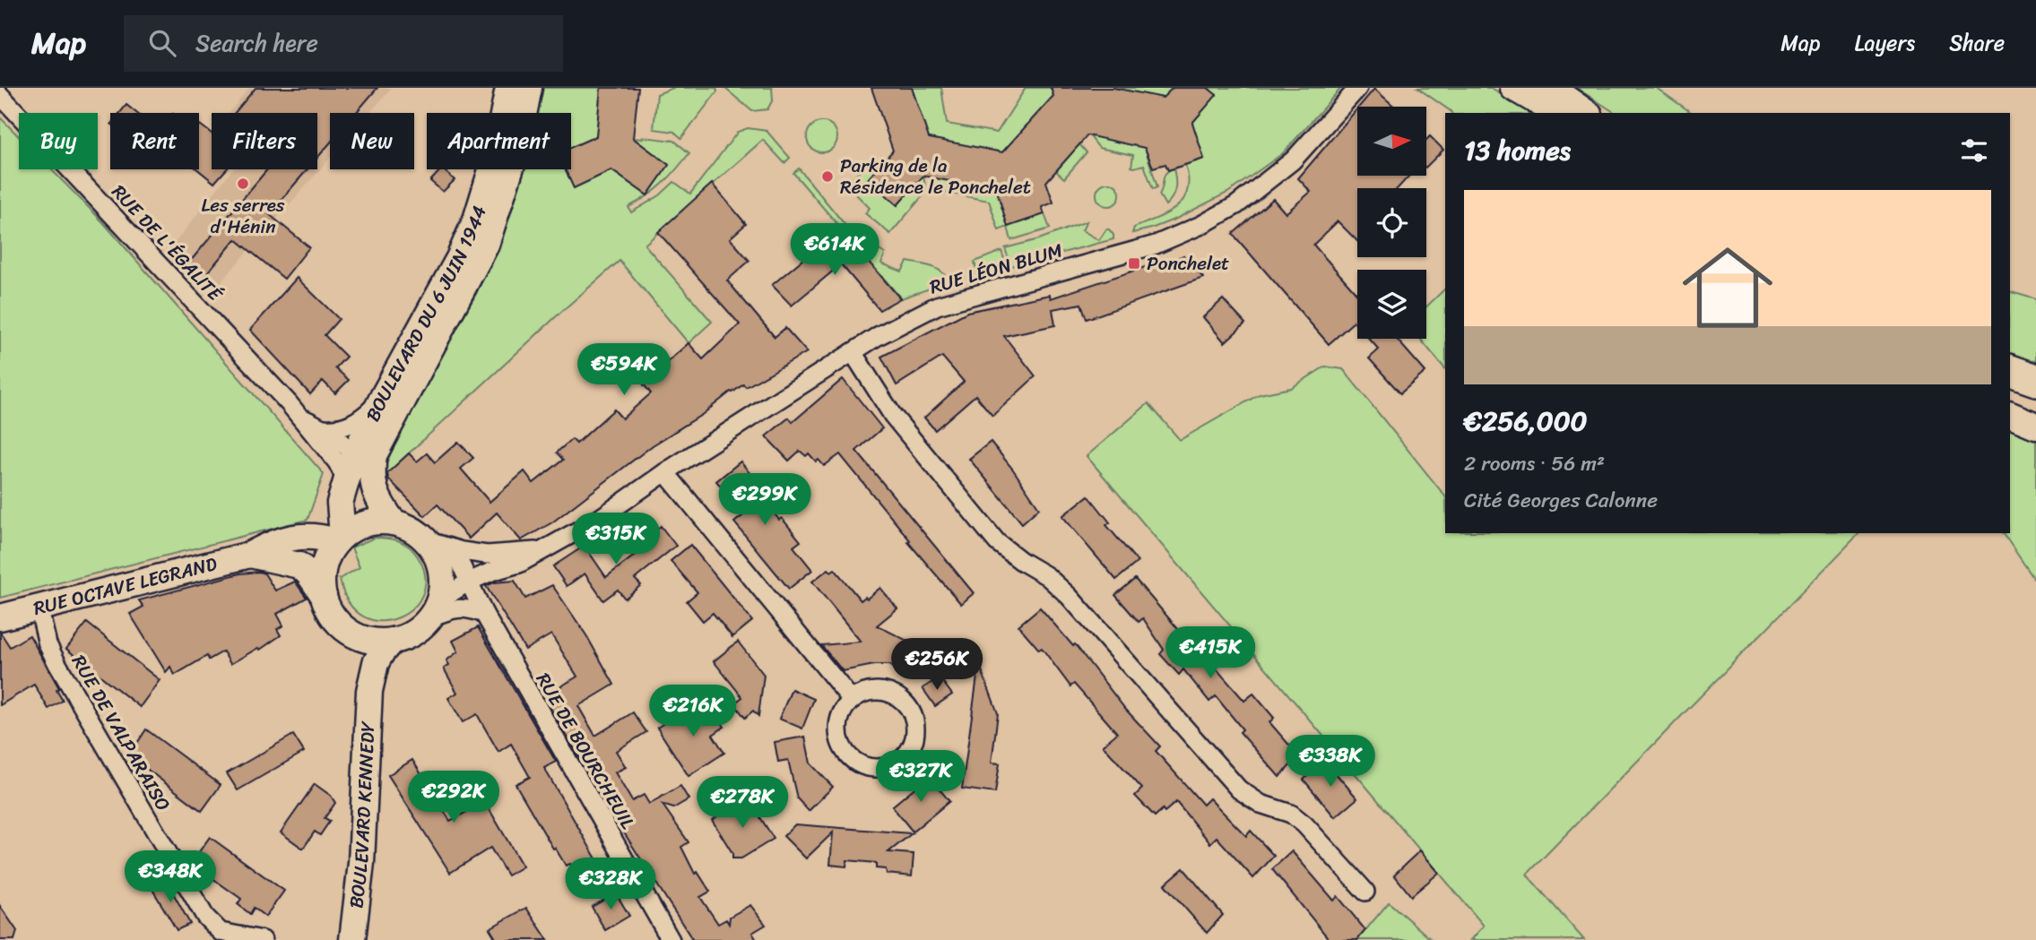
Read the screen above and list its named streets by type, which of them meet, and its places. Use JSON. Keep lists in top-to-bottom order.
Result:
{
  "streets": {
    "main road": ["BOULEVARD DU 6 JUIN 1944", "RUE OCTAVE LEGRAND", "BOULEVARD KENNEDY"],
    "street": [
      "RUE DE L'ÉGALITÉ",
      "RUE LÉON BLUM",
      "RUE DE VALPARAISO",
      "RUE DE BOURCHEUIL"
    ]
  },
  "crossings": [
    ["RUE DE L'ÉGALITÉ", "BOULEVARD DU 6 JUIN 1944"],
    ["RUE LÉON BLUM", "BOULEVARD DU 6 JUIN 1944"],
    ["RUE LÉON BLUM", "RUE OCTAVE LEGRAND"],
    ["RUE LÉON BLUM", "RUE DE BOURCHEUIL"],
    ["RUE LÉON BLUM", "BOULEVARD KENNEDY"],
    ["BOULEVARD DU 6 JUIN 1944", "RUE OCTAVE LEGRAND"],
    ["BOULEVARD DU 6 JUIN 1944", "BOULEVARD KENNEDY"],
    ["RUE OCTAVE LEGRAND", "RUE DE VALPARAISO"],
    ["RUE OCTAVE LEGRAND", "BOULEVARD KENNEDY"]
  ],
  "places": {
    "other": ["Parking de la Résidence le Ponchelet", "Les serres d'Hénin"],
    "transit": ["Ponchelet"]
  },
  "north": "right",
  "page": {
    "header": "Map",
    "search": "Search here",
    "nav": ["Map", "Layers", "Share"],
    "chip": [
      "Buy",
      "Rent",
      "Filters",
      "New",
      "Apartment"
    ],
    "heading": "13 homes",
    "list": [
      {
        "name": "€256,000",
        "note": "2 rooms · 56 m² · Cité Georges Calonne"
      }
    ],
    "price": [
      "€614K",
      "€594K",
      "€299K",
      "€315K",
      "€415K",
      "€256K",
      "€216K",
      "€338K",
      "€327K",
      "€292K",
      "€278K",
      "€348K",
      "€328K"
    ]
  }
}
